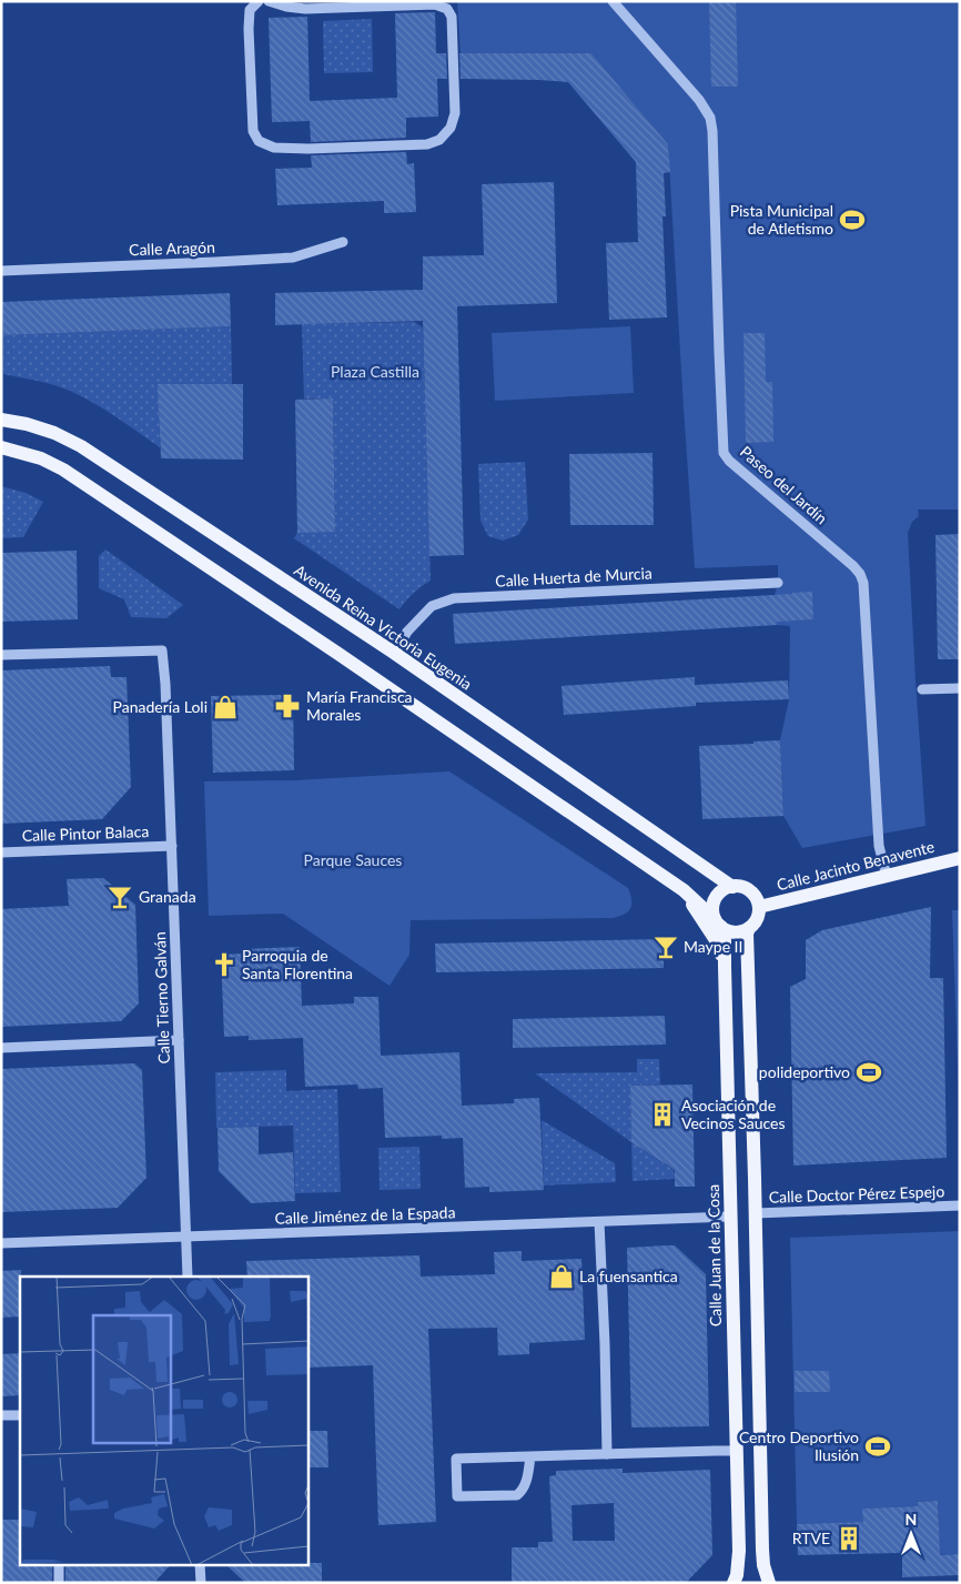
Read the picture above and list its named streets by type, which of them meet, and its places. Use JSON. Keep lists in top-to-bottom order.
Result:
{
  "streets": {
    "main road": ["Avenida Reina Victoria Eugenia", "Calle Jacinto Benavente", "Calle Juan de la Cosa"],
    "street": [
      "Calle Aragón",
      "Paseo del Jardín",
      "Calle Huerta de Murcia",
      "Calle Pintor Balaca",
      "Calle Tierno Galván",
      "Calle Doctor Pérez Espejo",
      "Calle Jiménez de la Espada"
    ]
  },
  "crossings": [
    ["Paseo del Jardín", "Calle Jacinto Benavente"],
    ["Calle Huerta de Murcia", "Avenida Reina Victoria Eugenia"],
    ["Avenida Reina Victoria Eugenia", "Calle Jacinto Benavente"],
    ["Avenida Reina Victoria Eugenia", "Calle Juan de la Cosa"],
    ["Calle Pintor Balaca", "Calle Tierno Galván"],
    ["Calle Jacinto Benavente", "Calle Juan de la Cosa"],
    ["Calle Tierno Galván", "Calle Jiménez de la Espada"],
    ["Calle Jiménez de la Espada", "Calle Juan de la Cosa"]
  ],
  "parks": ["Plaza Castilla", "Parque Sauces"],
  "places": {
    "sports": ["Pista Municipal de Atletismo", "polideportivo", "Centro Deportivo Ilusión"],
    "pharmacy": ["María Francisca Morales"],
    "shop": ["Panadería Loli", "La fuensantica"],
    "bar": ["Granada", "Maype II"],
    "church": ["Parroquia de Santa Florentina"],
    "building": ["Asociación de Vecinos Sauces", "RTVE"]
  },
  "north": "top"
}
